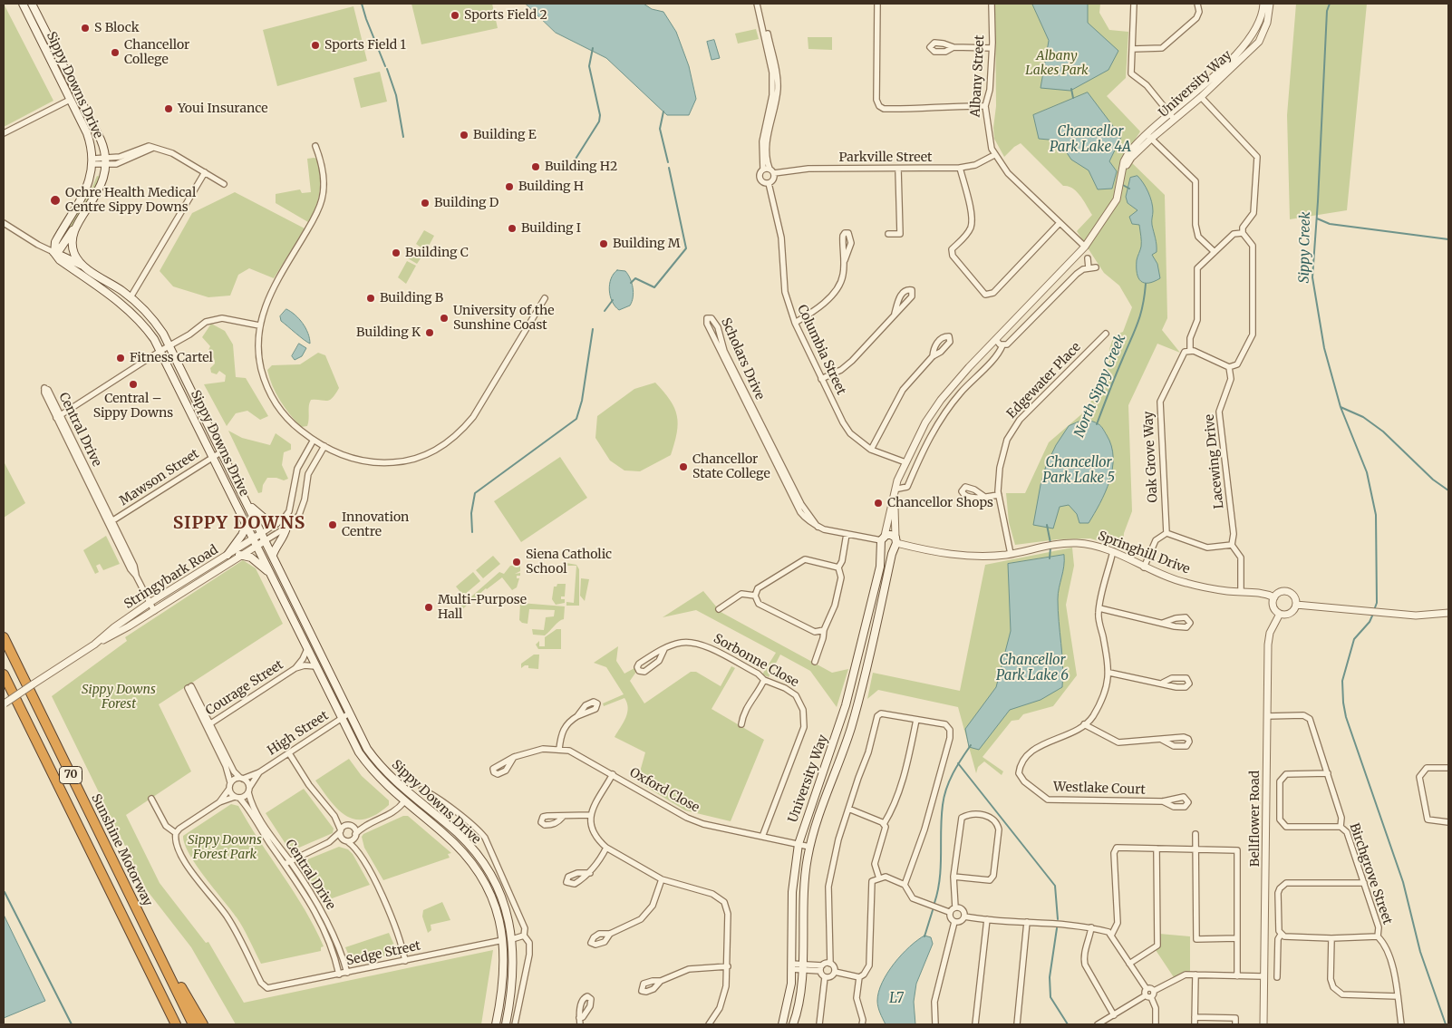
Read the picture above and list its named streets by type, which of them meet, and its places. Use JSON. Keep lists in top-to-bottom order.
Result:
{
  "streets": {
    "highway": ["70", "Sunshine Motorway"],
    "main road": ["University Way", "Sippy Downs Drive"],
    "street": [
      "Albany Street",
      "Parkville Street",
      "Columbia Street",
      "Scholars Drive",
      "Edgewater Place",
      "Central Drive",
      "Oak Grove Way",
      "Lacewing Drive",
      "Mawson Street",
      "Springhill Drive",
      "Stringybark Road",
      "Sorbonne Close",
      "Courage Street",
      "High Street",
      "Westlake Court",
      "Oxford Close",
      "Bellflower Road",
      "Birchgrove Street",
      "Sedge Street"
    ]
  },
  "crossings": [
    ["Albany Street", "University Way"],
    ["Albany Street", "Parkville Street"],
    ["University Way", "Columbia Street"],
    ["University Way", "Scholars Drive"],
    ["University Way", "Springhill Drive"],
    ["University Way", "Oxford Close"],
    ["Sippy Downs Drive", "Mawson Street"],
    ["Sippy Downs Drive", "Stringybark Road"],
    ["Sippy Downs Drive", "Courage Street"],
    ["Sippy Downs Drive", "High Street"],
    ["Sippy Downs Drive", "Sedge Street"],
    ["Parkville Street", "Columbia Street"],
    ["Edgewater Place", "Springhill Drive"],
    ["Central Drive", "Mawson Street"],
    ["Central Drive", "Stringybark Road"],
    ["Central Drive", "High Street"],
    ["Central Drive", "Sedge Street"],
    ["Lacewing Drive", "Springhill Drive"],
    ["Springhill Drive", "Bellflower Road"],
    ["Sorbonne Close", "Oxford Close"],
    ["Bellflower Road", "Birchgrove Street"]
  ],
  "districts": ["SIPPY DOWNS"],
  "water": [
    "Chancellor Park Lake 4A",
    "Sippy Creek",
    "North Sippy Creek",
    "Chancellor Park Lake 5",
    "Chancellor Park Lake 6",
    "L7"
  ],
  "parks": ["Albany Lakes Park", "Sippy Downs Forest", "Sippy Downs Forest Park"],
  "places": [
    "Sports Field 2",
    "S Block",
    "Sports Field 1",
    "Chancellor College",
    "Youi Insurance",
    "Building E",
    "Building H2",
    "Building H",
    "Ochre Health Medical Centre Sippy Downs",
    "Building D",
    "Building I",
    "Building M",
    "Building C",
    "Building B",
    "University of the Sunshine Coast",
    "Building K",
    "Fitness Cartel",
    "Central – Sippy Downs",
    "Chancellor State College",
    "Chancellor Shops",
    "Innovation Centre",
    "Siena Catholic School",
    "Multi-Purpose Hall"
  ]
}
